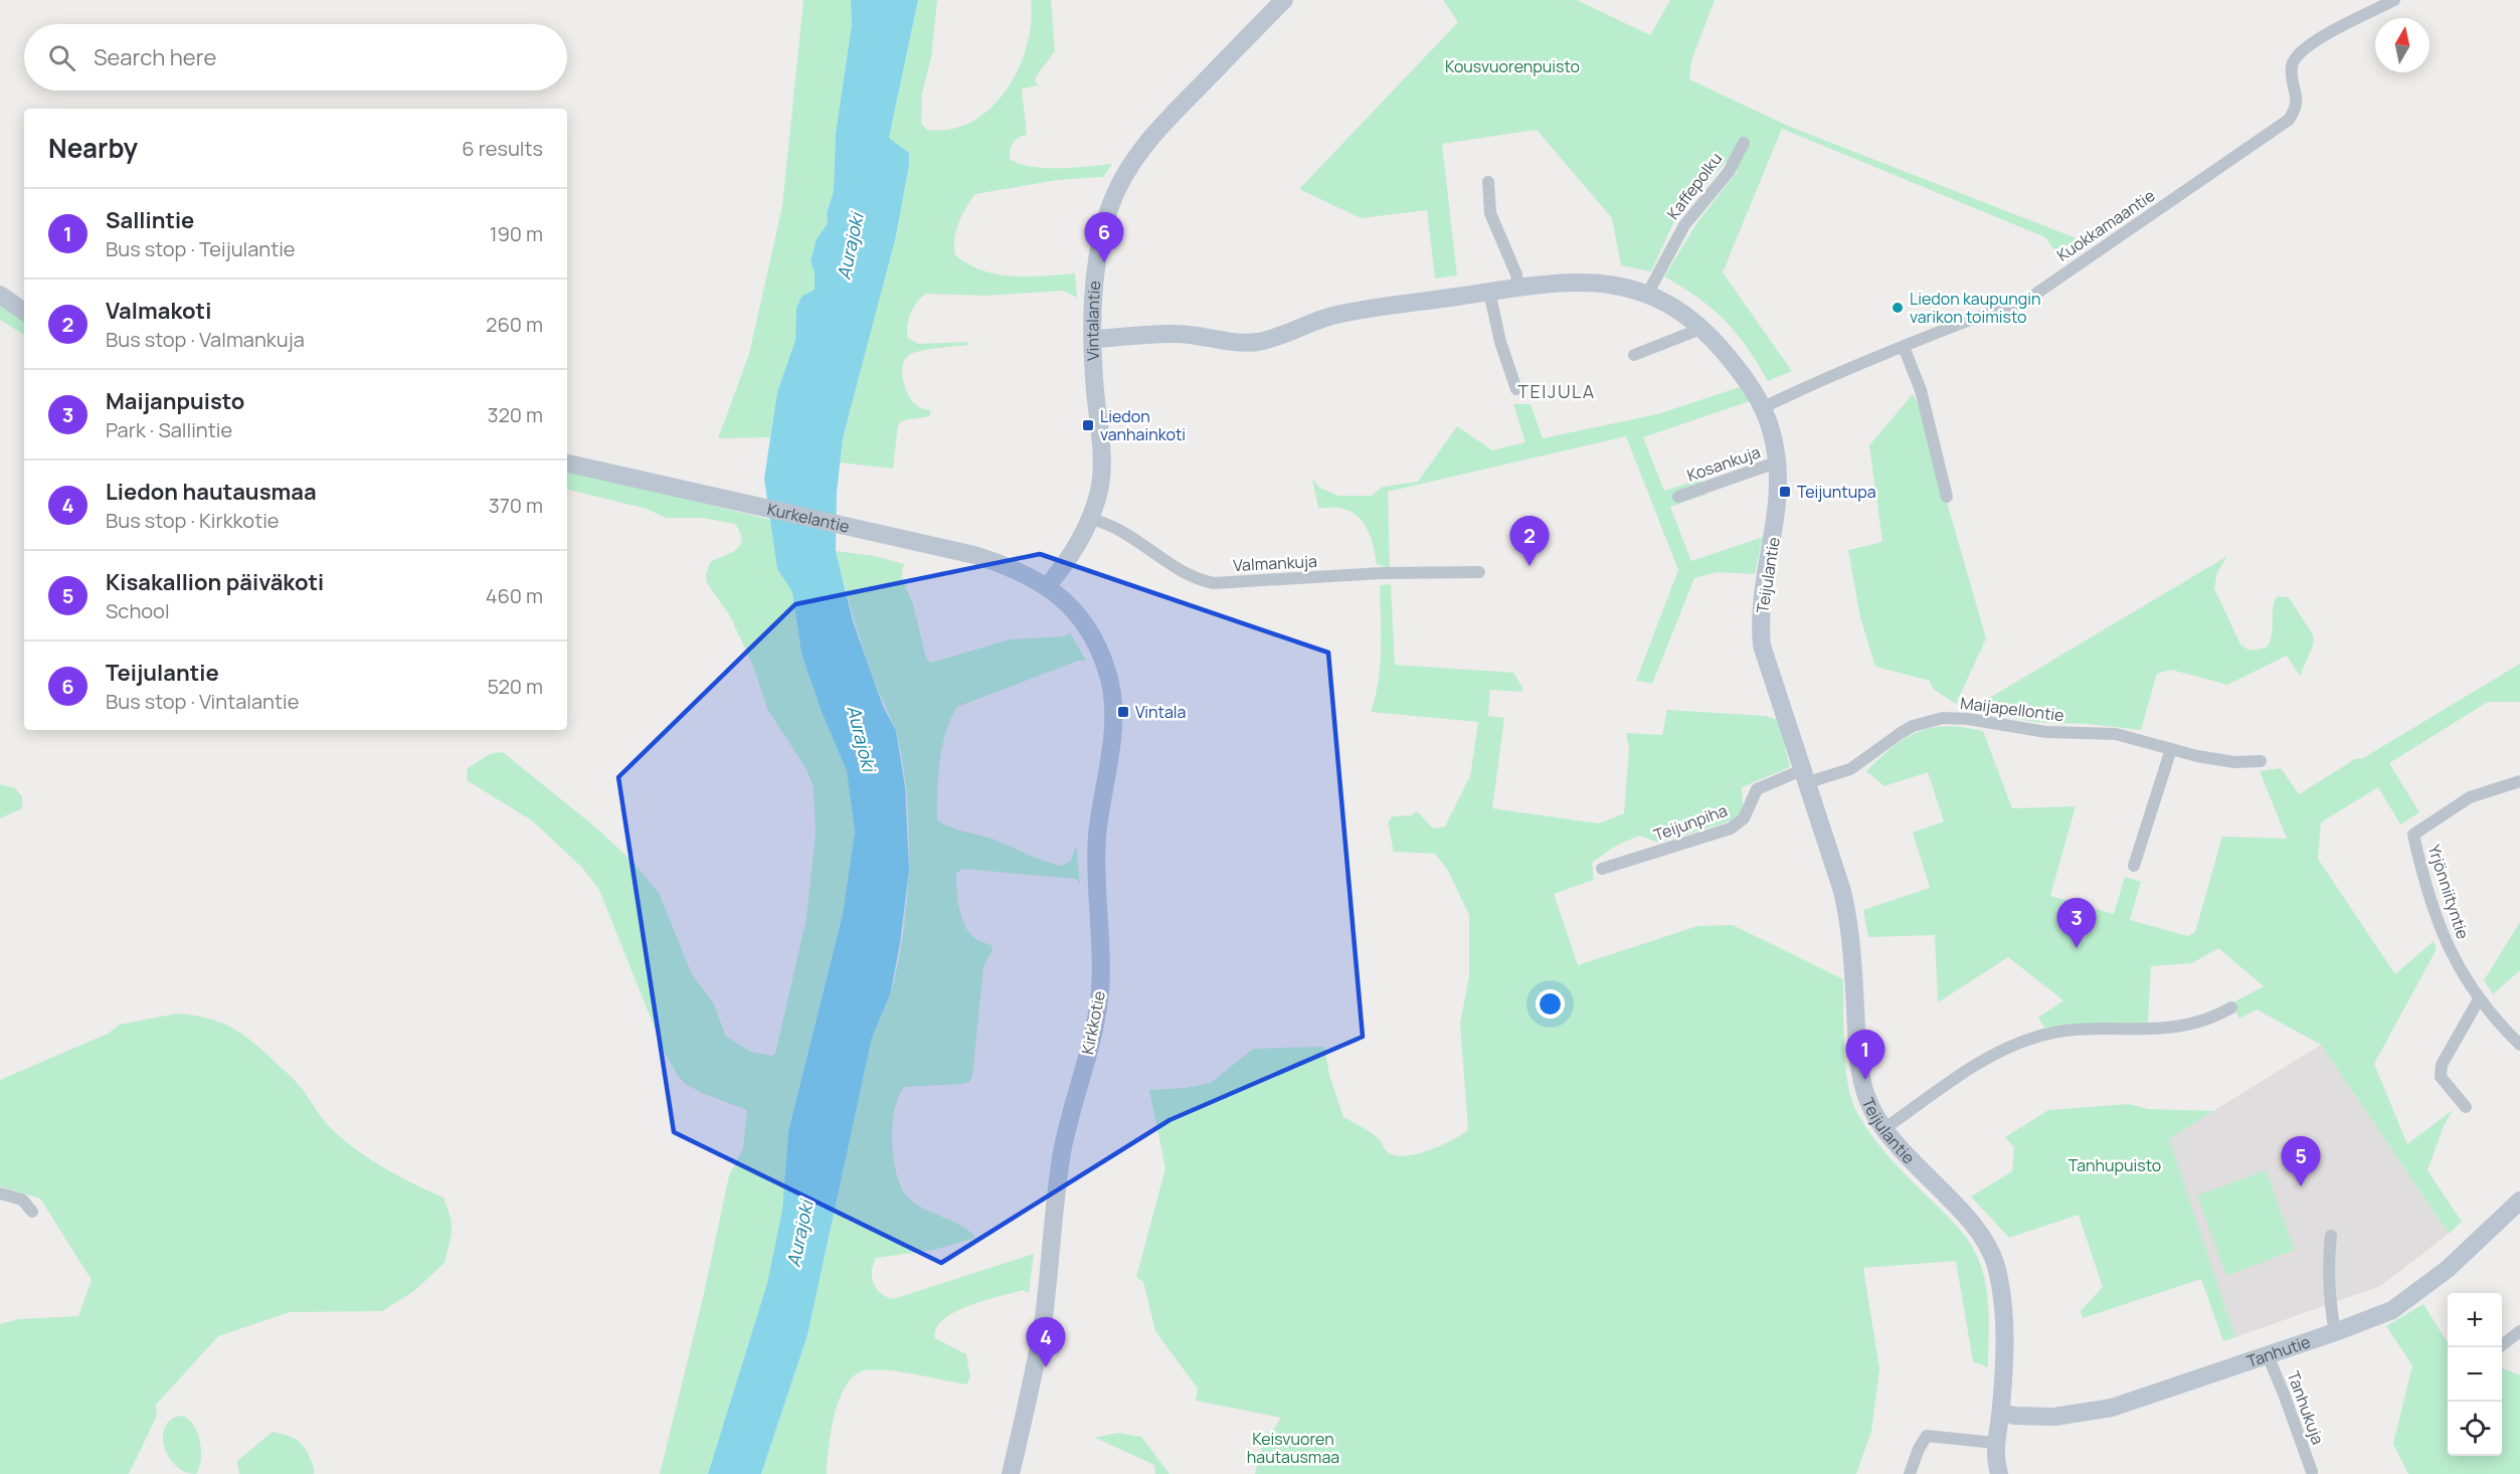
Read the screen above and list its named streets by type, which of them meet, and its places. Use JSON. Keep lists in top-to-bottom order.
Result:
{
  "streets": {
    "street": [
      "Kaffepolku",
      "Kuokkamaantie",
      "Vintalantie",
      "Kosankuja",
      "Kurkelantie",
      "Valmankuja",
      "Teijulantie",
      "Maijapellontie",
      "Teijunpiha",
      "Yrjönniityntie",
      "Kirkkotie",
      "Tanhutie",
      "Tanhukuja"
    ]
  },
  "crossings": [
    ["Kaffepolku", "Teijulantie"],
    ["Kuokkamaantie", "Teijulantie"],
    ["Vintalantie", "Kurkelantie"],
    ["Vintalantie", "Valmankuja"],
    ["Vintalantie", "Teijulantie"],
    ["Vintalantie", "Kirkkotie"],
    ["Kosankuja", "Teijulantie"],
    ["Kurkelantie", "Kirkkotie"],
    ["Teijulantie", "Maijapellontie"],
    ["Teijulantie", "Teijunpiha"],
    ["Teijulantie", "Tanhutie"],
    ["Maijapellontie", "Teijunpiha"],
    ["Tanhutie", "Tanhukuja"]
  ],
  "districts": ["TEIJULA"],
  "water": ["Aurajoki"],
  "parks": ["Kousvuorenpuisto", "Tanhupuisto", "Keisvuoren hautausmaa"],
  "places": {
    "other": ["Liedon kaupungin varikon toimisto"],
    "transit": ["Liedon vanhainkoti", "Teijuntupa", "Vintala"]
  },
  "north": "top",
  "page": {
    "search": "Search here",
    "heading": ["Nearby", "6 results"],
    "list": [
      {
        "mark": "1",
        "name": "Sallintie",
        "note": "Bus stop · Teijulantie",
        "value": "190 m"
      },
      {
        "mark": "2",
        "name": "Valmakoti",
        "note": "Bus stop · Valmankuja",
        "value": "260 m"
      },
      {
        "mark": "3",
        "name": "Maijanpuisto",
        "note": "Park · Sallintie",
        "value": "320 m"
      },
      {
        "mark": "4",
        "name": "Liedon hautausmaa",
        "note": "Bus stop · Kirkkotie",
        "value": "370 m"
      },
      {
        "mark": "5",
        "name": "Kisakallion päiväkoti",
        "note": "School",
        "value": "460 m"
      },
      {
        "mark": "6",
        "name": "Teijulantie",
        "note": "Bus stop · Vintalantie",
        "value": "520 m"
      }
    ],
    "pins": [
      "6",
      "2",
      "3",
      "1",
      "5",
      "4"
    ],
    "map_buttons": ["+", "−"]
  }
}
